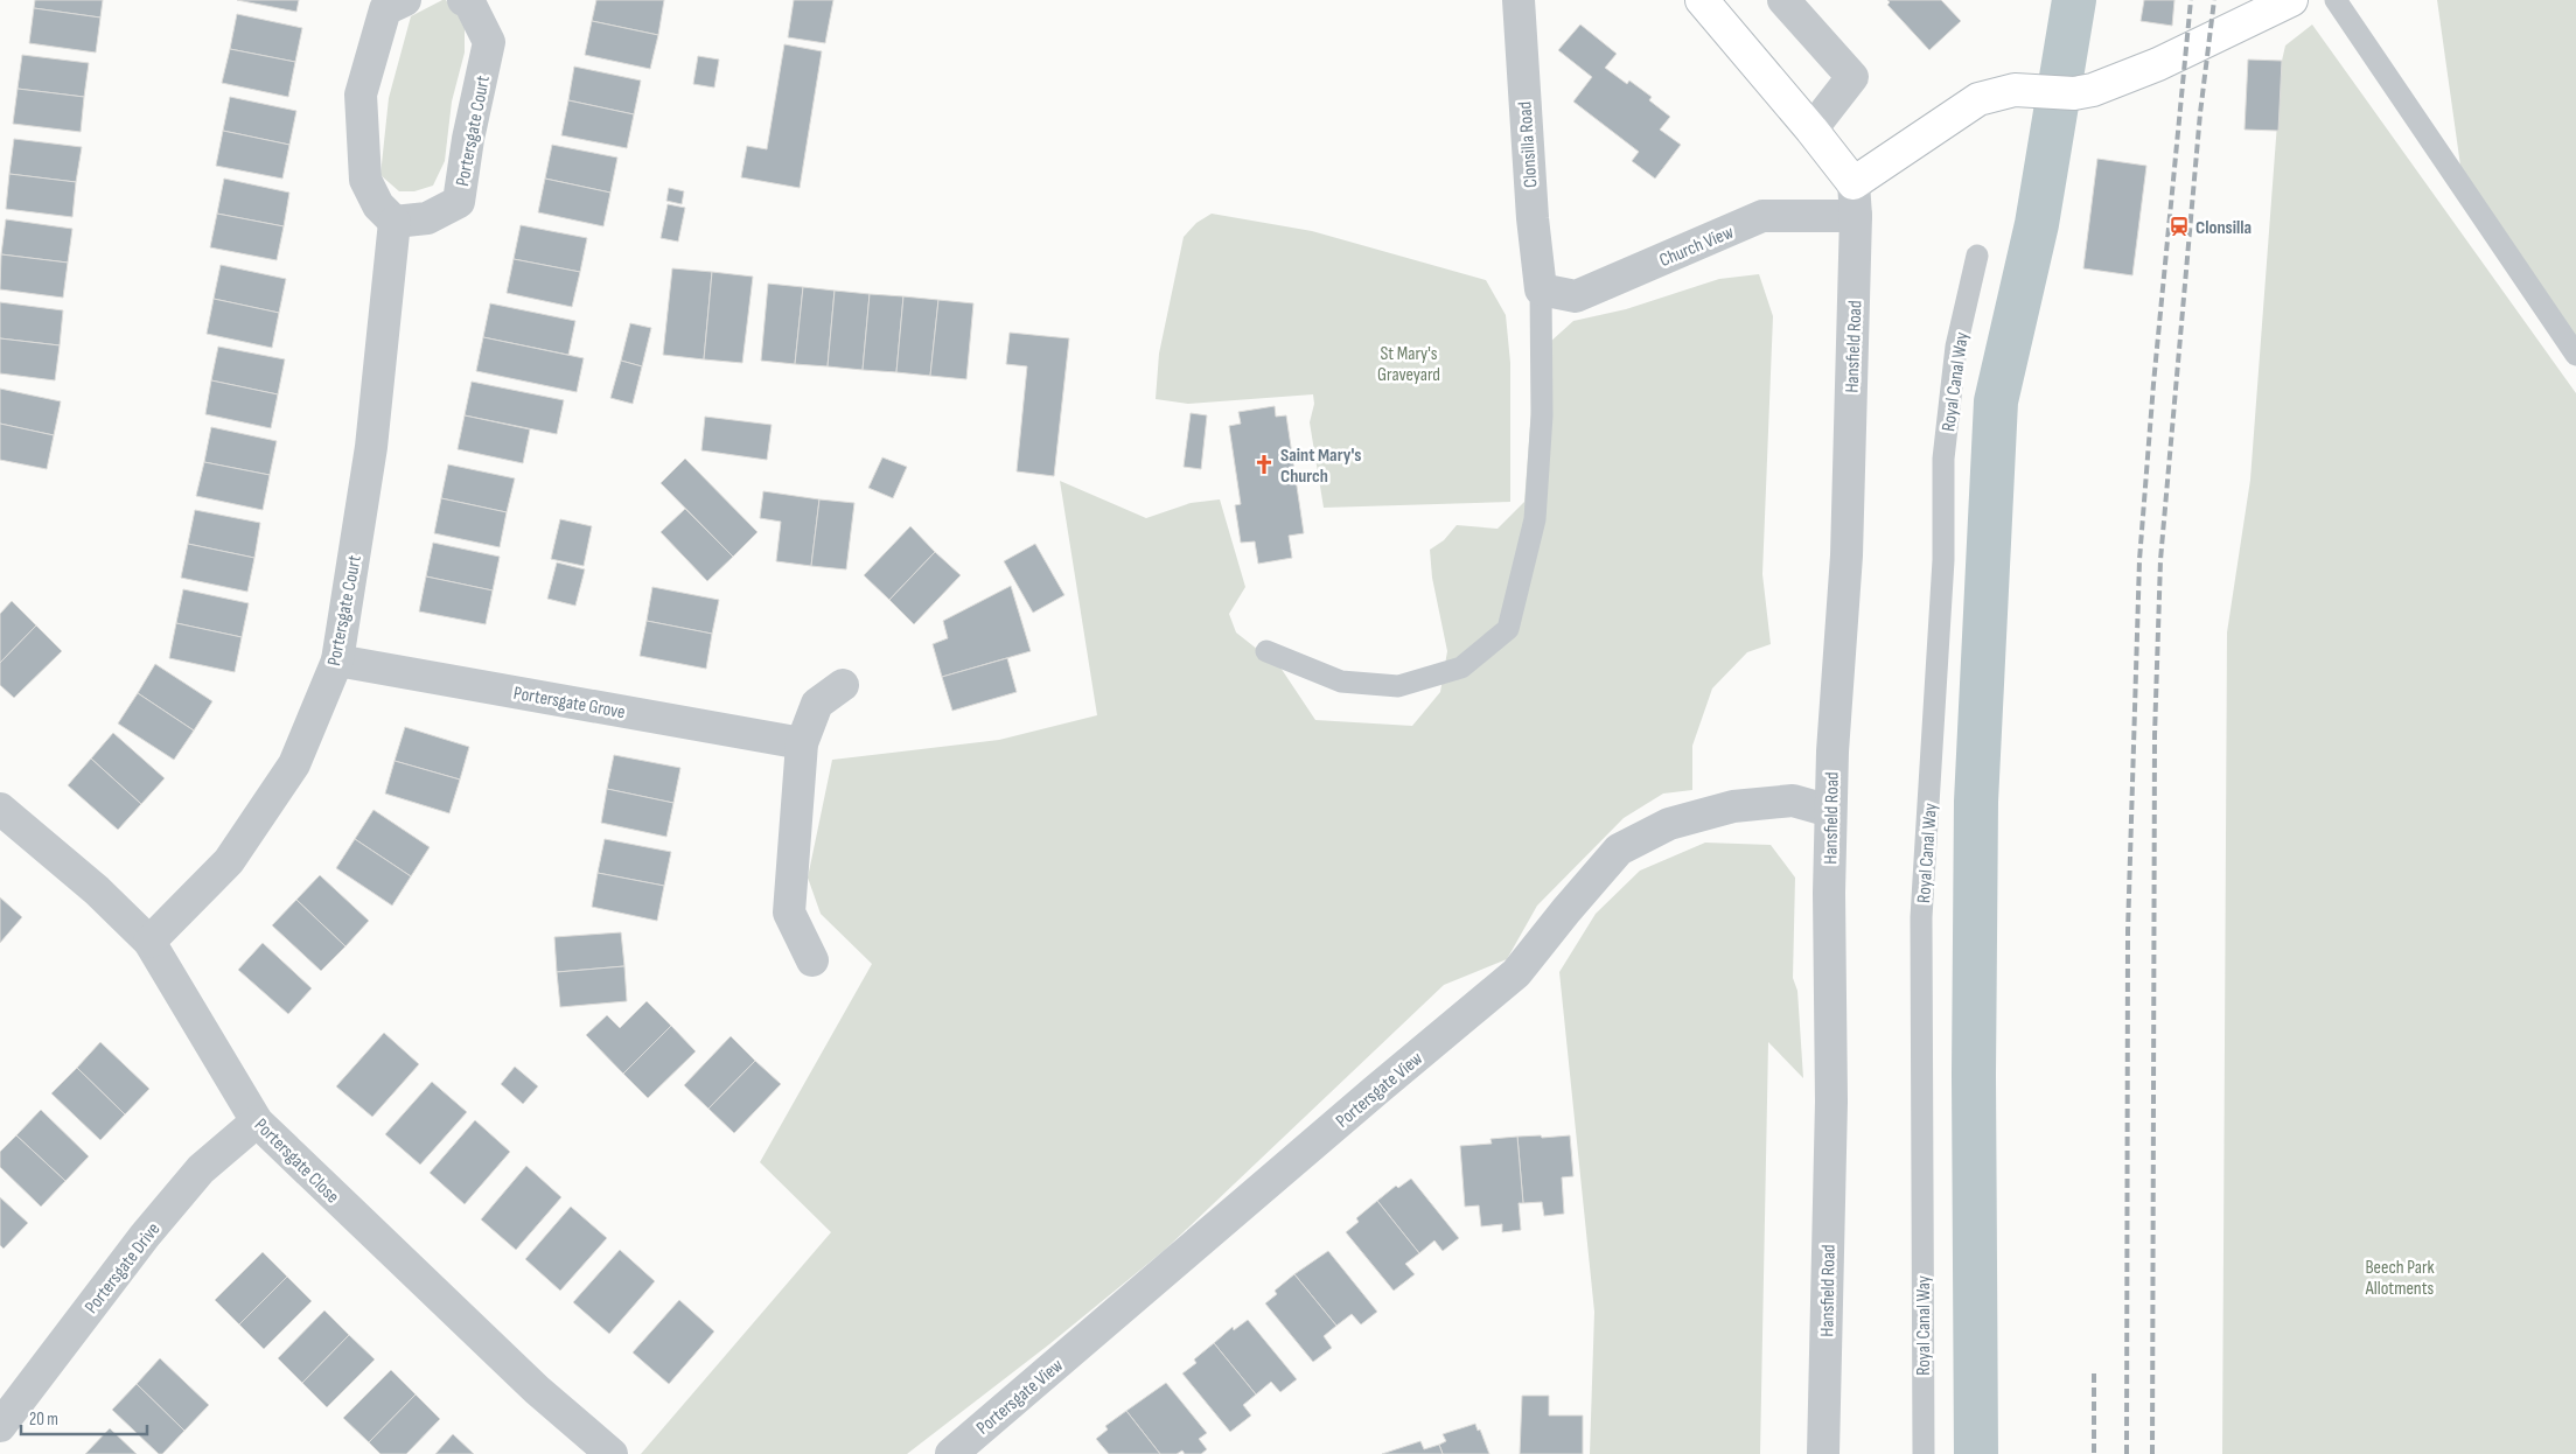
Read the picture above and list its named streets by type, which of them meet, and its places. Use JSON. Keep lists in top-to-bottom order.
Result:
{
  "streets": {
    "street": [
      "Portersgate Court",
      "Clonsilla Road",
      "Church View",
      "Hansfield Road",
      "Portersgate Grove",
      "Portersgate View",
      "Portersgate Close",
      "Portersgate Drive"
    ],
    "lane": ["Royal Canal Way"]
  },
  "crossings": [
    ["Portersgate Court", "Portersgate Grove"],
    ["Portersgate Court", "Portersgate Close"],
    ["Clonsilla Road", "Church View"],
    ["Church View", "Hansfield Road"],
    ["Hansfield Road", "Portersgate View"],
    ["Portersgate Close", "Portersgate Drive"]
  ],
  "parks": ["St Mary's Graveyard", "Beech Park Allotments"],
  "places": {
    "station": ["Clonsilla"],
    "church": ["Saint Mary's Church"]
  },
  "scale_bar": "20 m"
}
